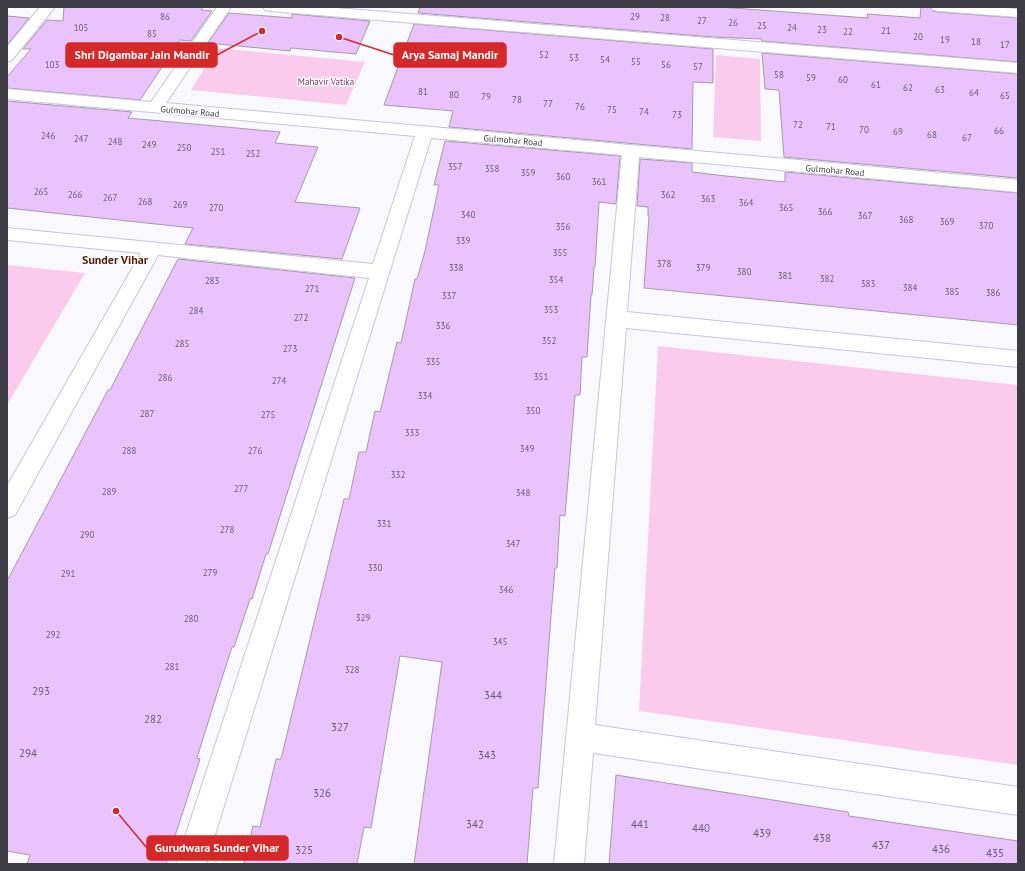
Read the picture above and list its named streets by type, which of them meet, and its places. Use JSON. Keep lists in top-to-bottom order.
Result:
{
  "streets": {
    "street": ["Gulmohar Road"]
  },
  "districts": ["Sunder Vihar"],
  "parks": ["Mahavir Vatika"],
  "places": ["Shri Digambar Jain Mandir", "Arya Samaj Mandir", "Gurudwara Sunder Vihar"],
  "house_numbers": [
    "86",
    "29",
    "28",
    "27",
    "26",
    "25",
    "105",
    "24",
    "23",
    "21",
    "22",
    "85",
    "20",
    "19",
    "18",
    "17",
    "52",
    "53",
    "54",
    "55",
    "103",
    "56",
    "57",
    "58",
    "59",
    "60",
    "61",
    "62",
    "63",
    "81",
    "64",
    "80",
    "65",
    "79",
    "78",
    "77",
    "76",
    "75",
    "74",
    "73",
    "72",
    "71",
    "70",
    "66",
    "69",
    "68",
    "246",
    "67",
    "247",
    "248",
    "249",
    "250",
    "251",
    "252",
    "357",
    "358",
    "359",
    "360",
    "361",
    "265",
    "266",
    "362",
    "267",
    "363",
    "268",
    "364",
    "269",
    "270",
    "365",
    "366",
    "340",
    "367",
    "368",
    "369",
    "370",
    "356",
    "339",
    "355",
    "378",
    "338",
    "379",
    "380",
    "381",
    "382",
    "354",
    "283",
    "383",
    "384",
    "271",
    "385",
    "386",
    "337",
    "353",
    "284",
    "272",
    "336",
    "352",
    "285",
    "273",
    "335",
    "351",
    "286",
    "274",
    "334",
    "350",
    "287",
    "275",
    "333",
    "349",
    "288",
    "276",
    "332",
    "277",
    "289",
    "348",
    "331",
    "278",
    "290",
    "347",
    "330",
    "279",
    "291",
    "346",
    "329",
    "280",
    "292",
    "345",
    "281",
    "328",
    "293",
    "344",
    "282",
    "327",
    "294",
    "343",
    "326",
    "342",
    "441",
    "440",
    "439",
    "438",
    "437",
    "436",
    "325",
    "435"
  ]
}
